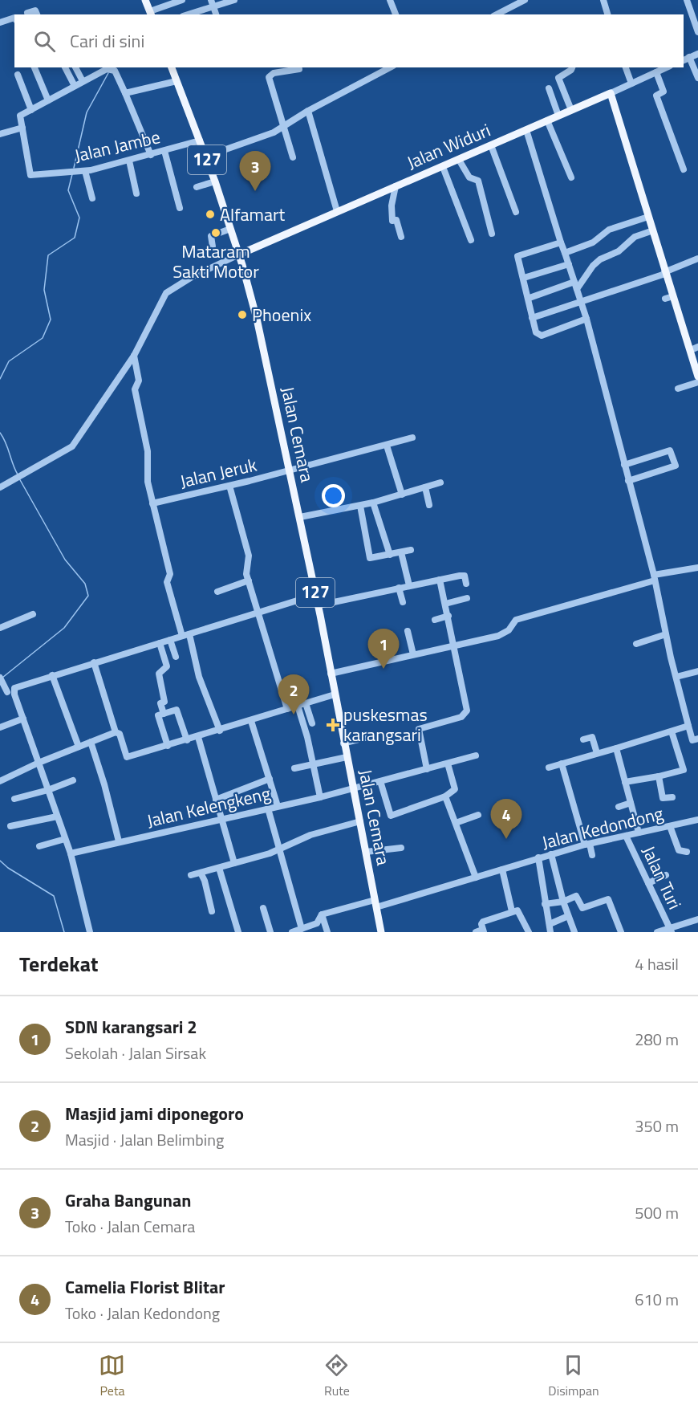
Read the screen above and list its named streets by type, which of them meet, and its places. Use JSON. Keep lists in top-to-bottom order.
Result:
{
  "streets": {
    "main road": ["Jalan Widuri", "127", "Jalan Cemara"],
    "street": [
      "Jalan Jambe",
      "Jalan Jeruk",
      "Jalan Kelengkeng",
      "Jalan Kedondong",
      "Jalan Turi"
    ]
  },
  "crossings": [
    ["Jalan Jambe", "Jalan Cemara"],
    ["Jalan Widuri", "Jalan Cemara"],
    ["Jalan Cemara", "Jalan Jeruk"],
    ["Jalan Cemara", "Jalan Kelengkeng"],
    ["Jalan Cemara", "Jalan Kedondong"],
    ["Jalan Kedondong", "Jalan Turi"]
  ],
  "places": {
    "other": ["Alfamart", "Mataram Sakti Motor", "Phoenix"],
    "health": ["puskesmas karangsari"]
  },
  "page": {
    "search": "Cari di sini",
    "pins": [
      "3",
      "1",
      "2",
      "4"
    ],
    "heading": ["Terdekat", "4 hasil"],
    "list": [
      {
        "mark": "1",
        "name": "SDN karangsari 2",
        "note": "Sekolah · Jalan Sirsak",
        "value": "280 m"
      },
      {
        "mark": "2",
        "name": "Masjid jami diponegoro",
        "note": "Masjid · Jalan Belimbing",
        "value": "350 m"
      },
      {
        "mark": "3",
        "name": "Graha Bangunan",
        "note": "Toko · Jalan Cemara",
        "value": "500 m"
      },
      {
        "mark": "4",
        "name": "Camelia Florist Blitar",
        "note": "Toko · Jalan Kedondong",
        "value": "610 m"
      }
    ],
    "nav": ["Peta", "Rute", "Disimpan"]
  }
}
